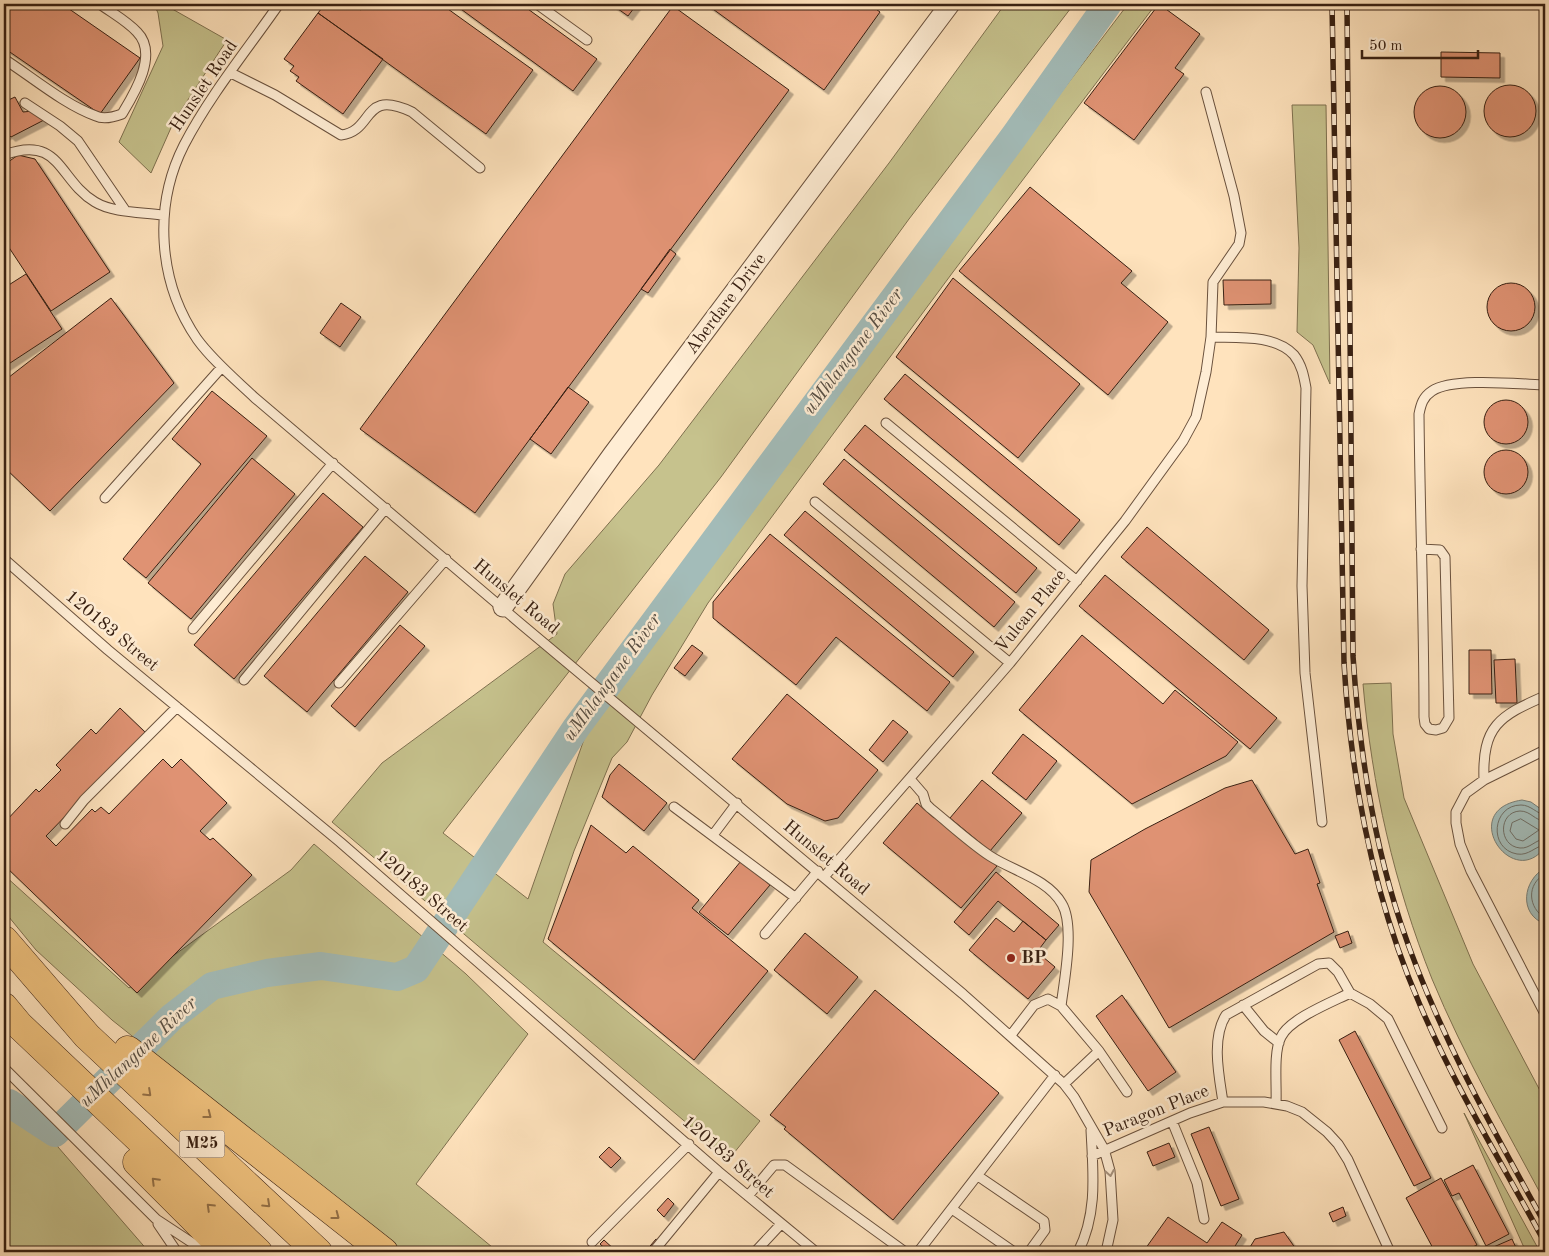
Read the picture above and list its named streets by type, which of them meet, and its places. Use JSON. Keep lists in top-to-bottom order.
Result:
{
  "streets": {
    "main road": ["M25"],
    "street": ["Aberdare Drive"],
    "lane": [
      "Hunslet Road",
      "Vulcan Place",
      "120183 Street",
      "Paragon Place"
    ]
  },
  "crossings": [
    ["Hunslet Road", "Aberdare Drive"],
    ["Hunslet Road", "Vulcan Place"],
    ["Hunslet Road", "Paragon Place"]
  ],
  "water": ["uMhlangane River"],
  "places": ["BP"],
  "scale_bar": "50 m"
}
